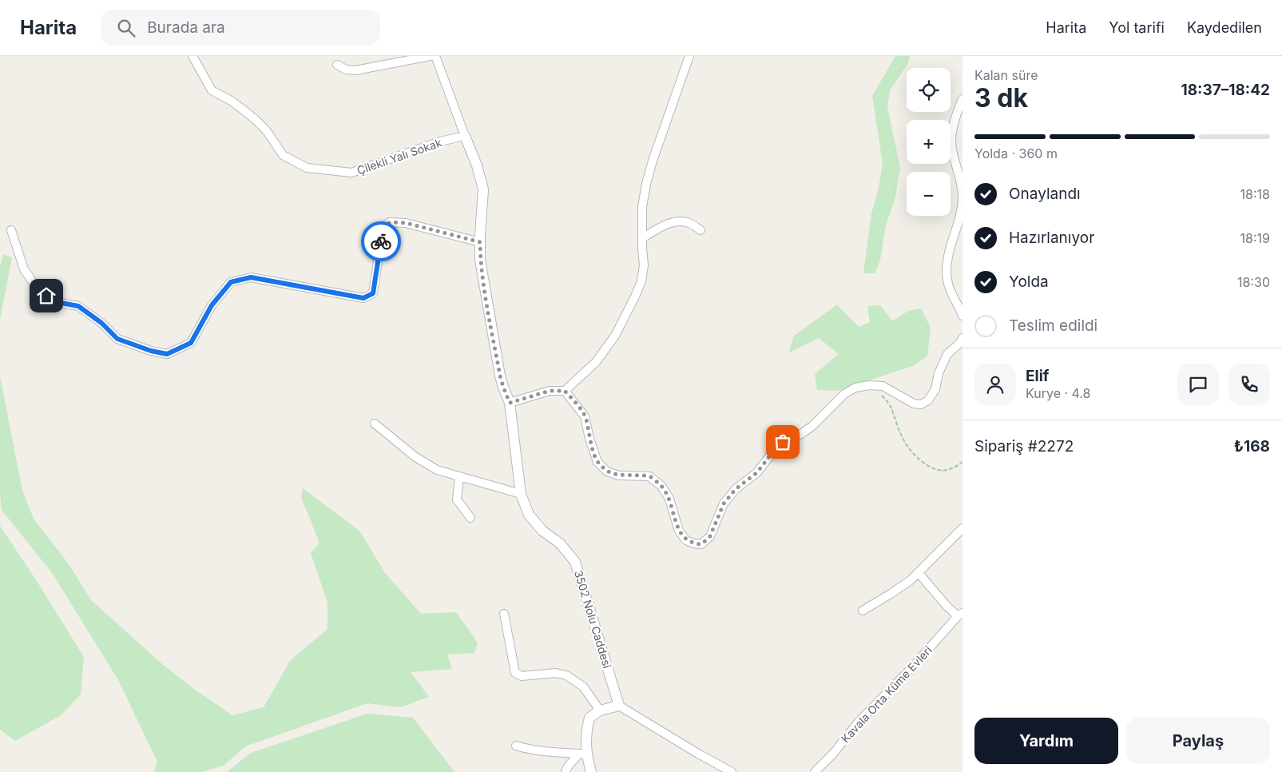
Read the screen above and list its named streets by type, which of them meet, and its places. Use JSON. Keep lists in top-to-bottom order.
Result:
{
  "streets": {
    "street": ["Çilekli Yalı Sokak", "3502 Nolu Caddesi", "Kavala Orta Küme Evleri"]
  },
  "crossings": [
    ["Çilekli Yalı Sokak", "3502 Nolu Caddesi"]
  ],
  "page": {
    "header": "Harita",
    "search": "Burada ara",
    "nav": ["Harita", "Yol tarifi", "Kaydedilen"],
    "heading": ["3 dk", "Kalan süre", "18:37–18:42"],
    "panel": [
      "Elif",
      "Kurye · 4.8",
      "Sipariş #2272",
      "₺168"
    ],
    "map_buttons": ["+", "−"],
    "bar": "Yolda · 360 m",
    "list": [
      ["Onaylandı", "18:18"],
      ["Hazırlanıyor", "18:19"],
      ["Yolda", "18:30"],
      "Teslim edildi"
    ],
    "buttons": ["Yardım", "Paylaş"]
  }
}
